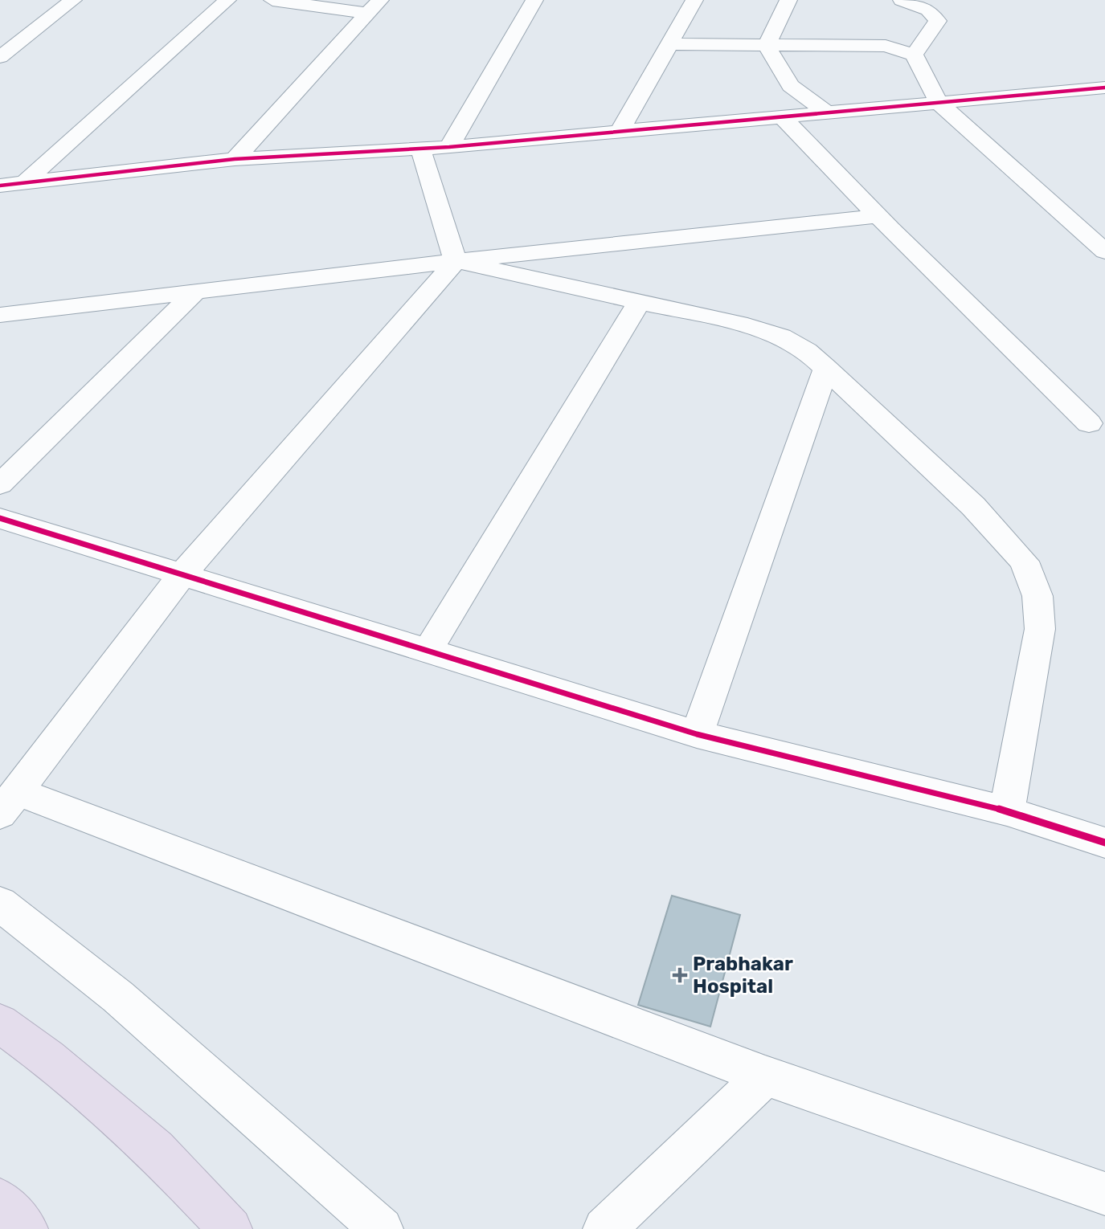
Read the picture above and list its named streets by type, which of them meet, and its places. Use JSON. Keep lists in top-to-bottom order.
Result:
{
  "places": {
    "health": ["Prabhakar Hospital"]
  }
}
